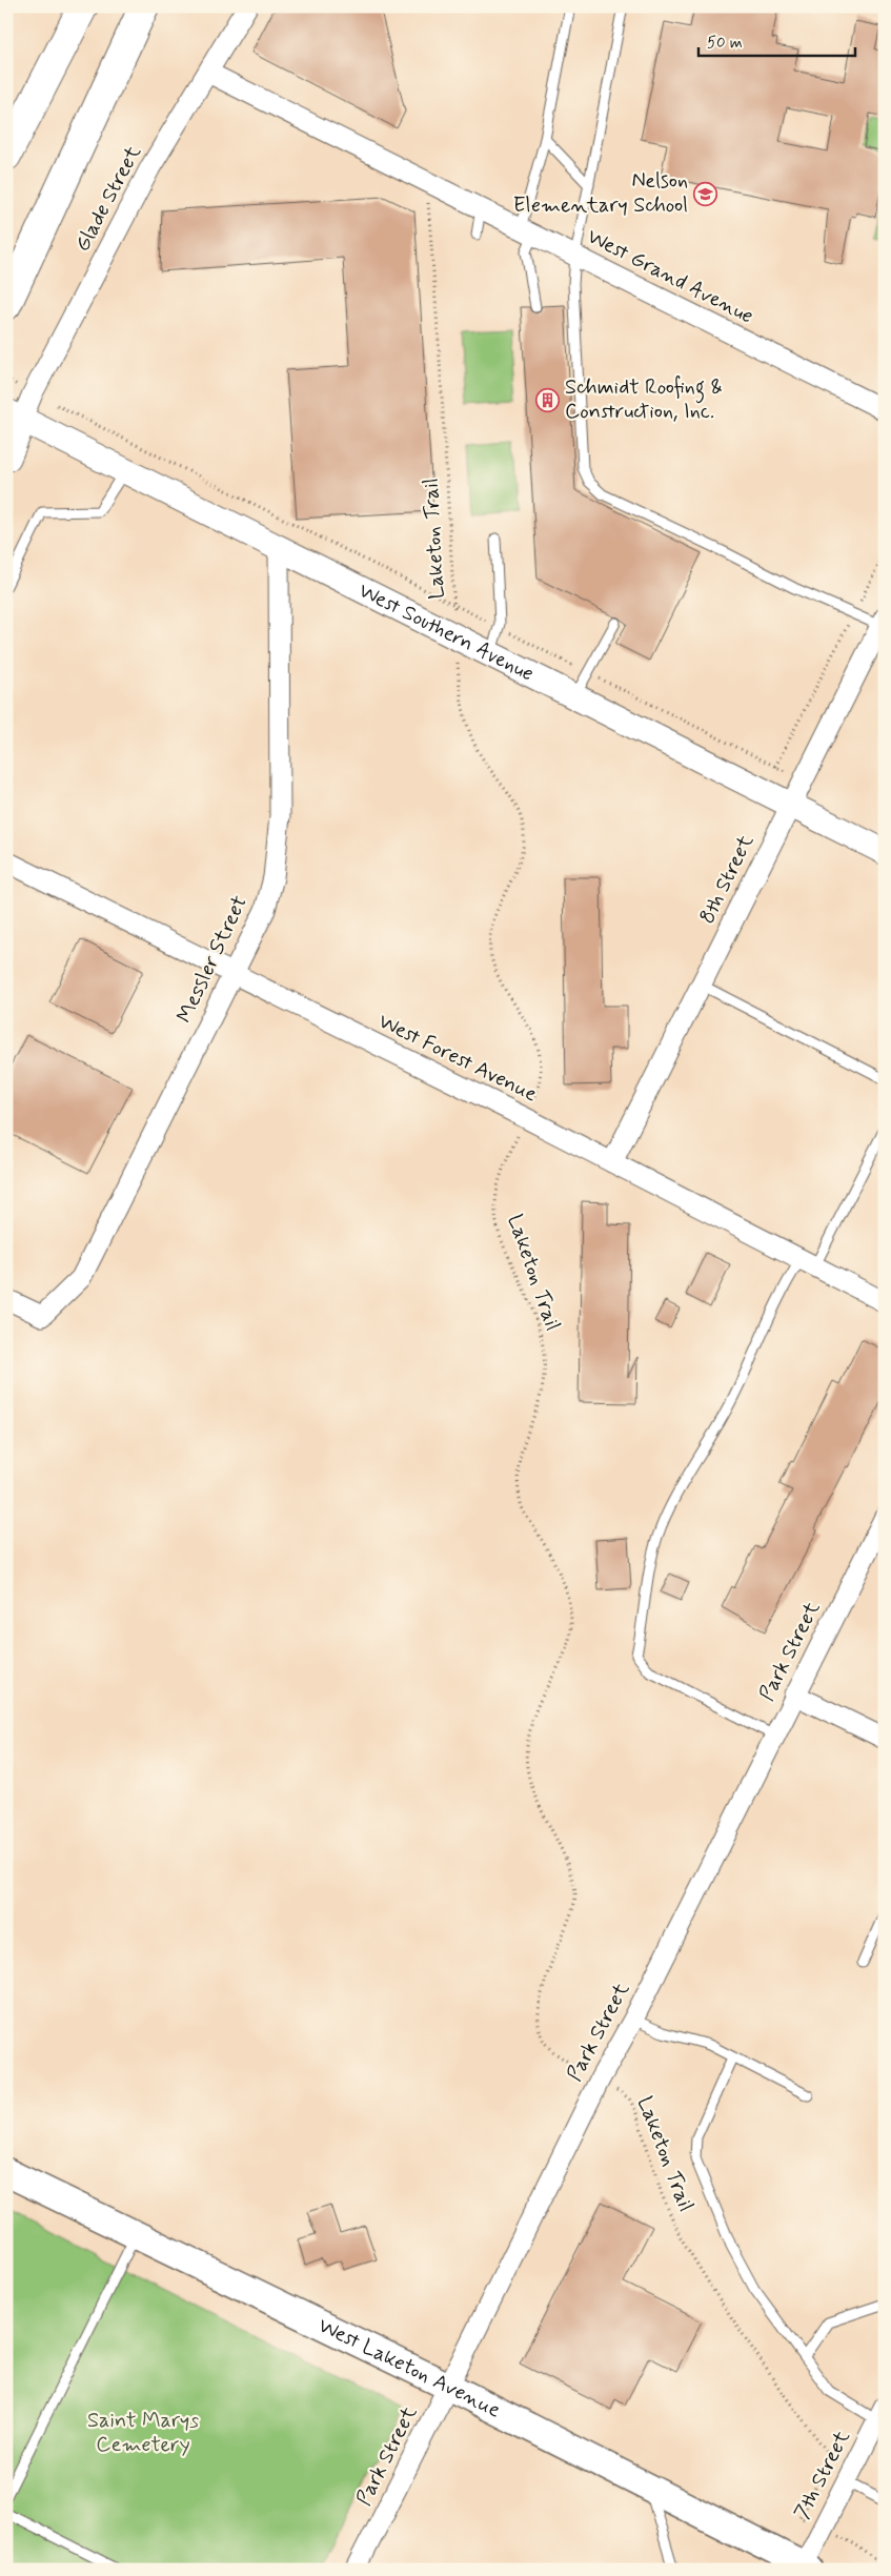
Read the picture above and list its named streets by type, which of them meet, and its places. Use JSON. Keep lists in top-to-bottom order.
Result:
{
  "streets": {
    "main road": ["West Laketon Avenue"],
    "street": [
      "Glade Street",
      "West Grand Avenue",
      "West Southern Avenue",
      "8th Street",
      "Messler Street",
      "West Forest Avenue",
      "Park Street",
      "7th Street"
    ],
    "path": ["Laketon Trail"]
  },
  "crossings": [
    ["Glade Street", "West Grand Avenue"],
    ["Glade Street", "West Southern Avenue"],
    ["West Grand Avenue", "Laketon Trail"],
    ["Laketon Trail", "West Southern Avenue"],
    ["Laketon Trail", "West Forest Avenue"],
    ["Laketon Trail", "Park Street"],
    ["Laketon Trail", "7th Street"],
    ["West Southern Avenue", "8th Street"],
    ["West Southern Avenue", "Messler Street"],
    ["8th Street", "West Forest Avenue"],
    ["Messler Street", "West Forest Avenue"],
    ["Park Street", "West Laketon Avenue"],
    ["West Laketon Avenue", "7th Street"]
  ],
  "parks": ["Saint Marys Cemetery"],
  "places": {
    "school or university": ["Nelson Elementary School"],
    "building": ["Schmidt Roofing & Construction, Inc."]
  },
  "scale_bar": "50 m"
}
